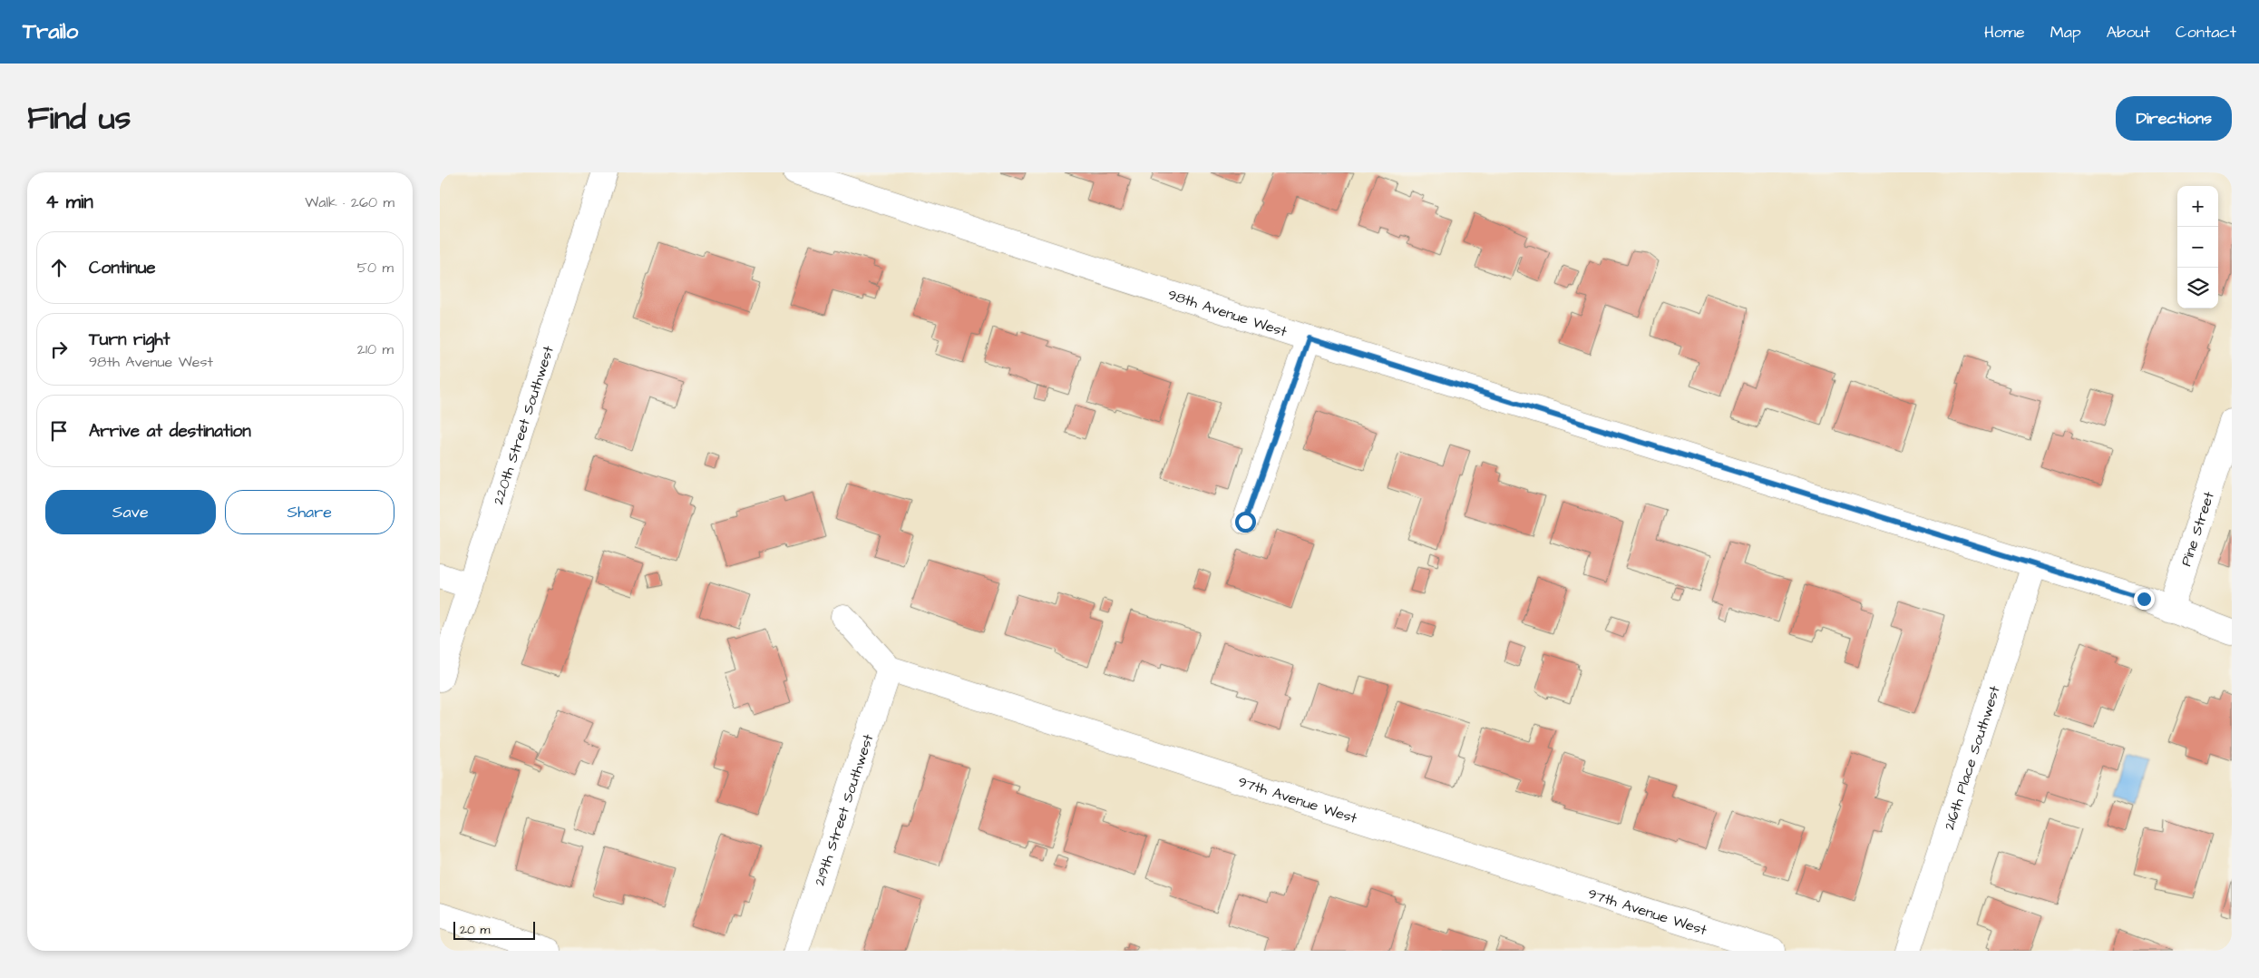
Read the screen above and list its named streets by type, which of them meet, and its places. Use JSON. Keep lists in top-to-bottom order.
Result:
{
  "streets": {
    "street": [
      "98th Avenue West",
      "220th Street Southwest",
      "Pine Street",
      "216th Place Southwest",
      "97th Avenue West",
      "219th Street Southwest"
    ]
  },
  "crossings": [
    ["98th Avenue West", "Pine Street"],
    ["98th Avenue West", "216th Place Southwest"],
    ["97th Avenue West", "219th Street Southwest"]
  ],
  "scale_bar": "20 m",
  "page": {
    "header": "Trailo",
    "nav": [
      "Home",
      "Map",
      "About",
      "Contact"
    ],
    "title": "Find us",
    "buttons": [
      "Directions",
      ["Save", "Share"]
    ],
    "heading": ["4 min", "Walk · 260 m"],
    "map_buttons": ["+", "−"],
    "list": [
      ["Continue", "50 m"],
      ["Turn right", "98th Avenue West", "210 m"],
      "Arrive at destination"
    ],
    "scale": "20 m"
  }
}
